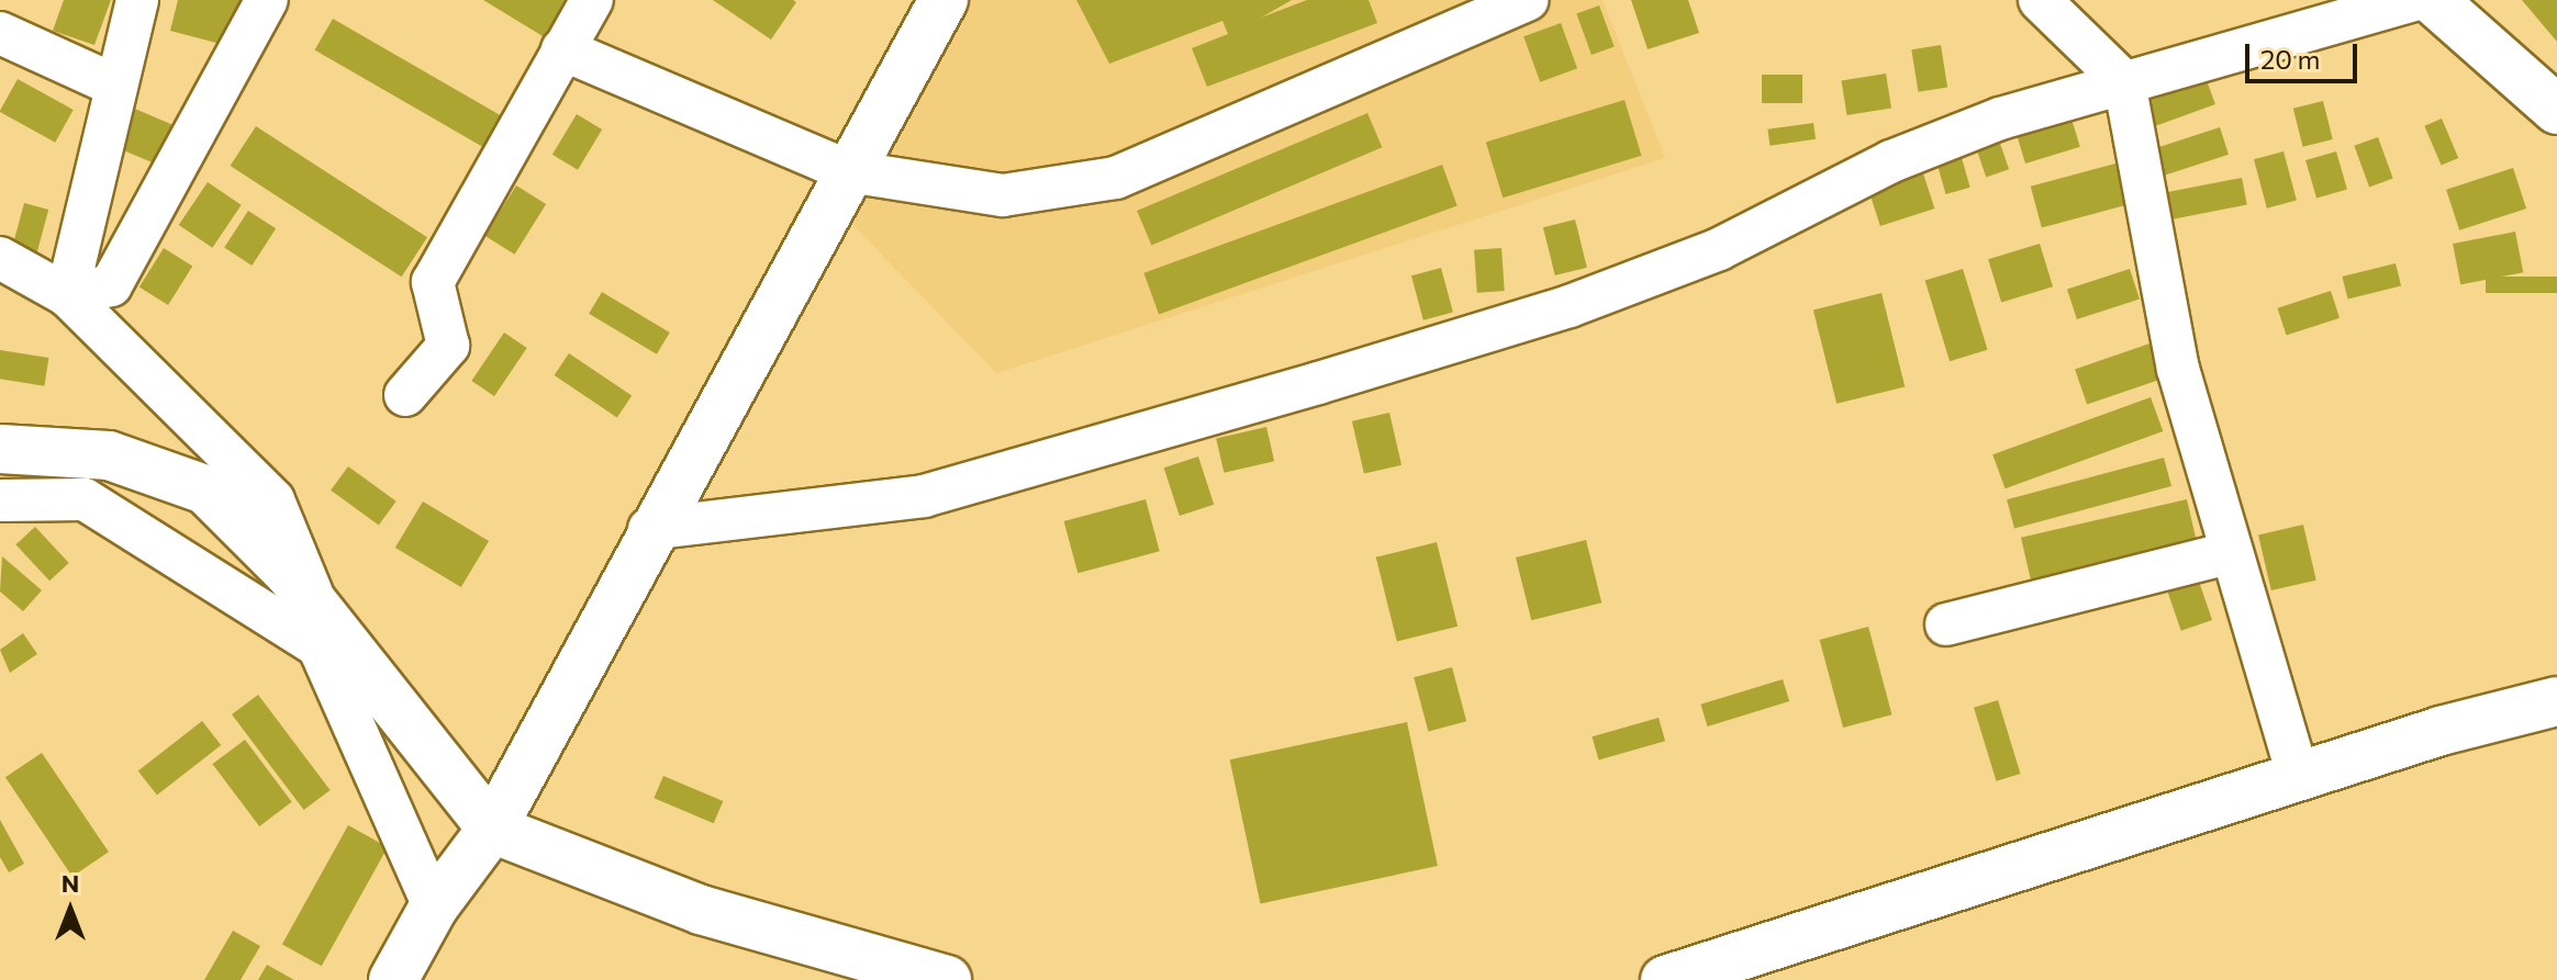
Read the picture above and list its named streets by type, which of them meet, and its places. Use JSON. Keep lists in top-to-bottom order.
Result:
{
  "scale_bar": "20 m",
  "north": "top"
}
